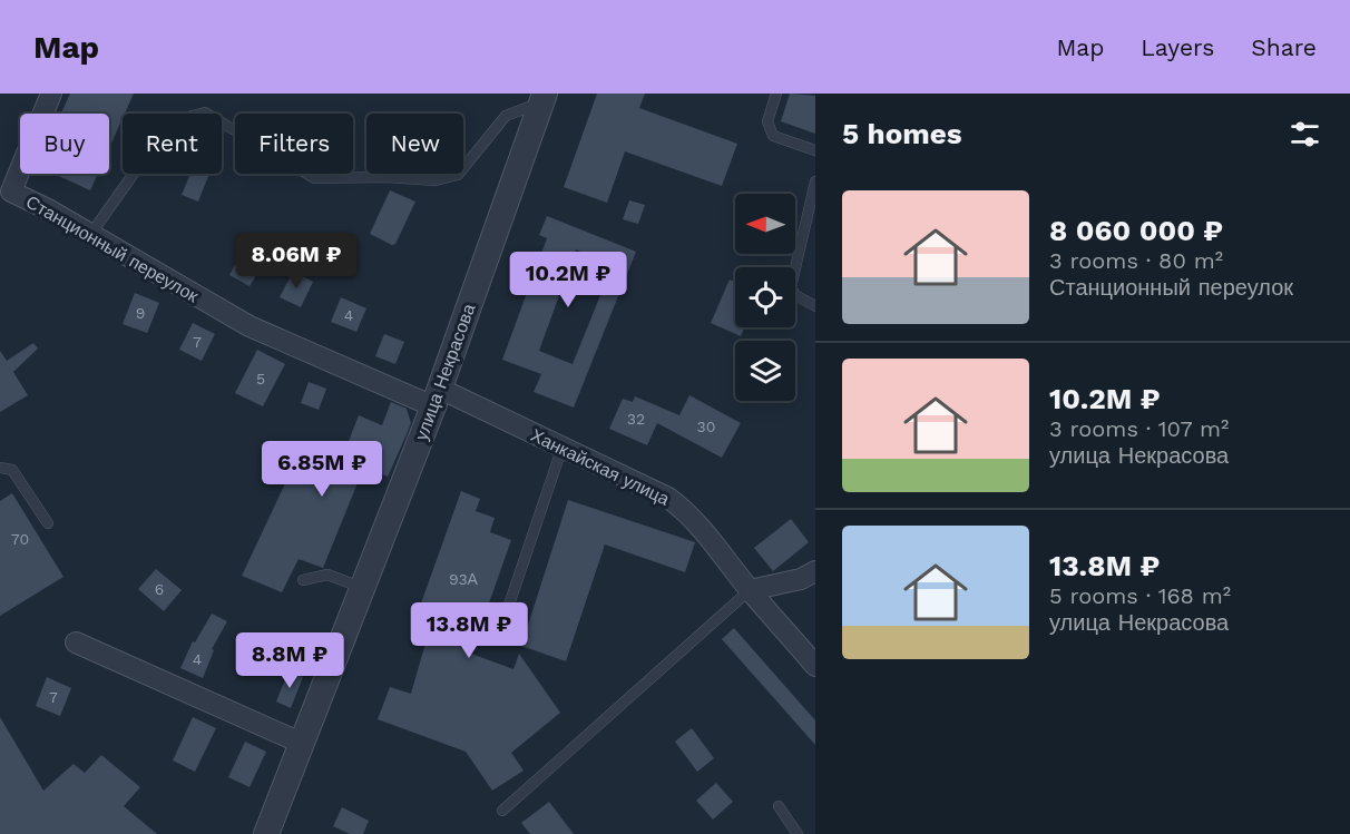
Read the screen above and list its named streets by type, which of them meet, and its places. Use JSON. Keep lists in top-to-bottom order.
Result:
{
  "streets": {
    "street": ["Станционный переулок", "улица Некрасова", "Ханкайская улица"]
  },
  "crossings": [
    ["Станционный переулок", "улица Некрасова"],
    ["Станционный переулок", "Ханкайская улица"],
    ["улица Некрасова", "Ханкайская улица"]
  ],
  "house_numbers": [
    "9",
    "4",
    "7",
    "5",
    "32",
    "30",
    "70",
    "93А",
    "6",
    "4",
    "7"
  ],
  "north": "left",
  "page": {
    "header": "Map",
    "nav": ["Map", "Layers", "Share"],
    "heading": "5 homes",
    "chip": [
      "Buy",
      "Rent",
      "Filters",
      "New"
    ],
    "list": [
      {
        "name": "8 060 000 ₽",
        "note": "3 rooms · 80 m² · Станционный переулок"
      },
      {
        "name": "10.2M ₽",
        "note": "3 rooms · 107 m² · улица Некрасова"
      },
      {
        "name": "13.8M ₽",
        "note": "5 rooms · 168 m² · улица Некрасова"
      }
    ],
    "price": [
      "8.06M ₽",
      "10.2M ₽",
      "6.85M ₽",
      "13.8M ₽",
      "8.8M ₽"
    ]
  }
}
